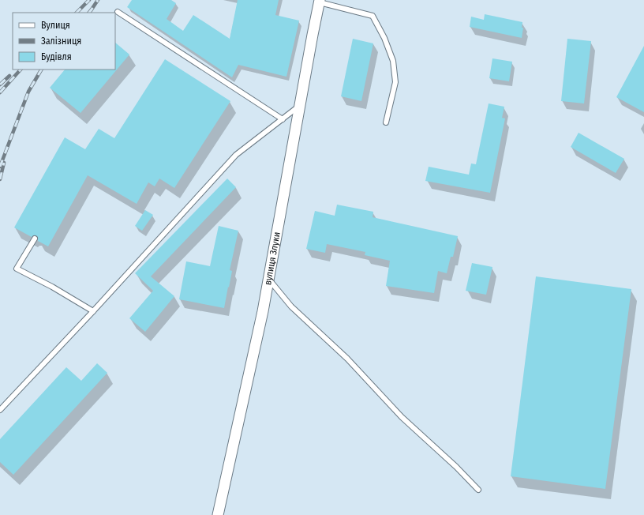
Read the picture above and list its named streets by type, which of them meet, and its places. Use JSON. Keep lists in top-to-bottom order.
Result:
{
  "streets": {
    "street": ["вулиця Злуки"]
  },
  "legend": ["Вулиця", "Залізниця", "Будівля"]
}
